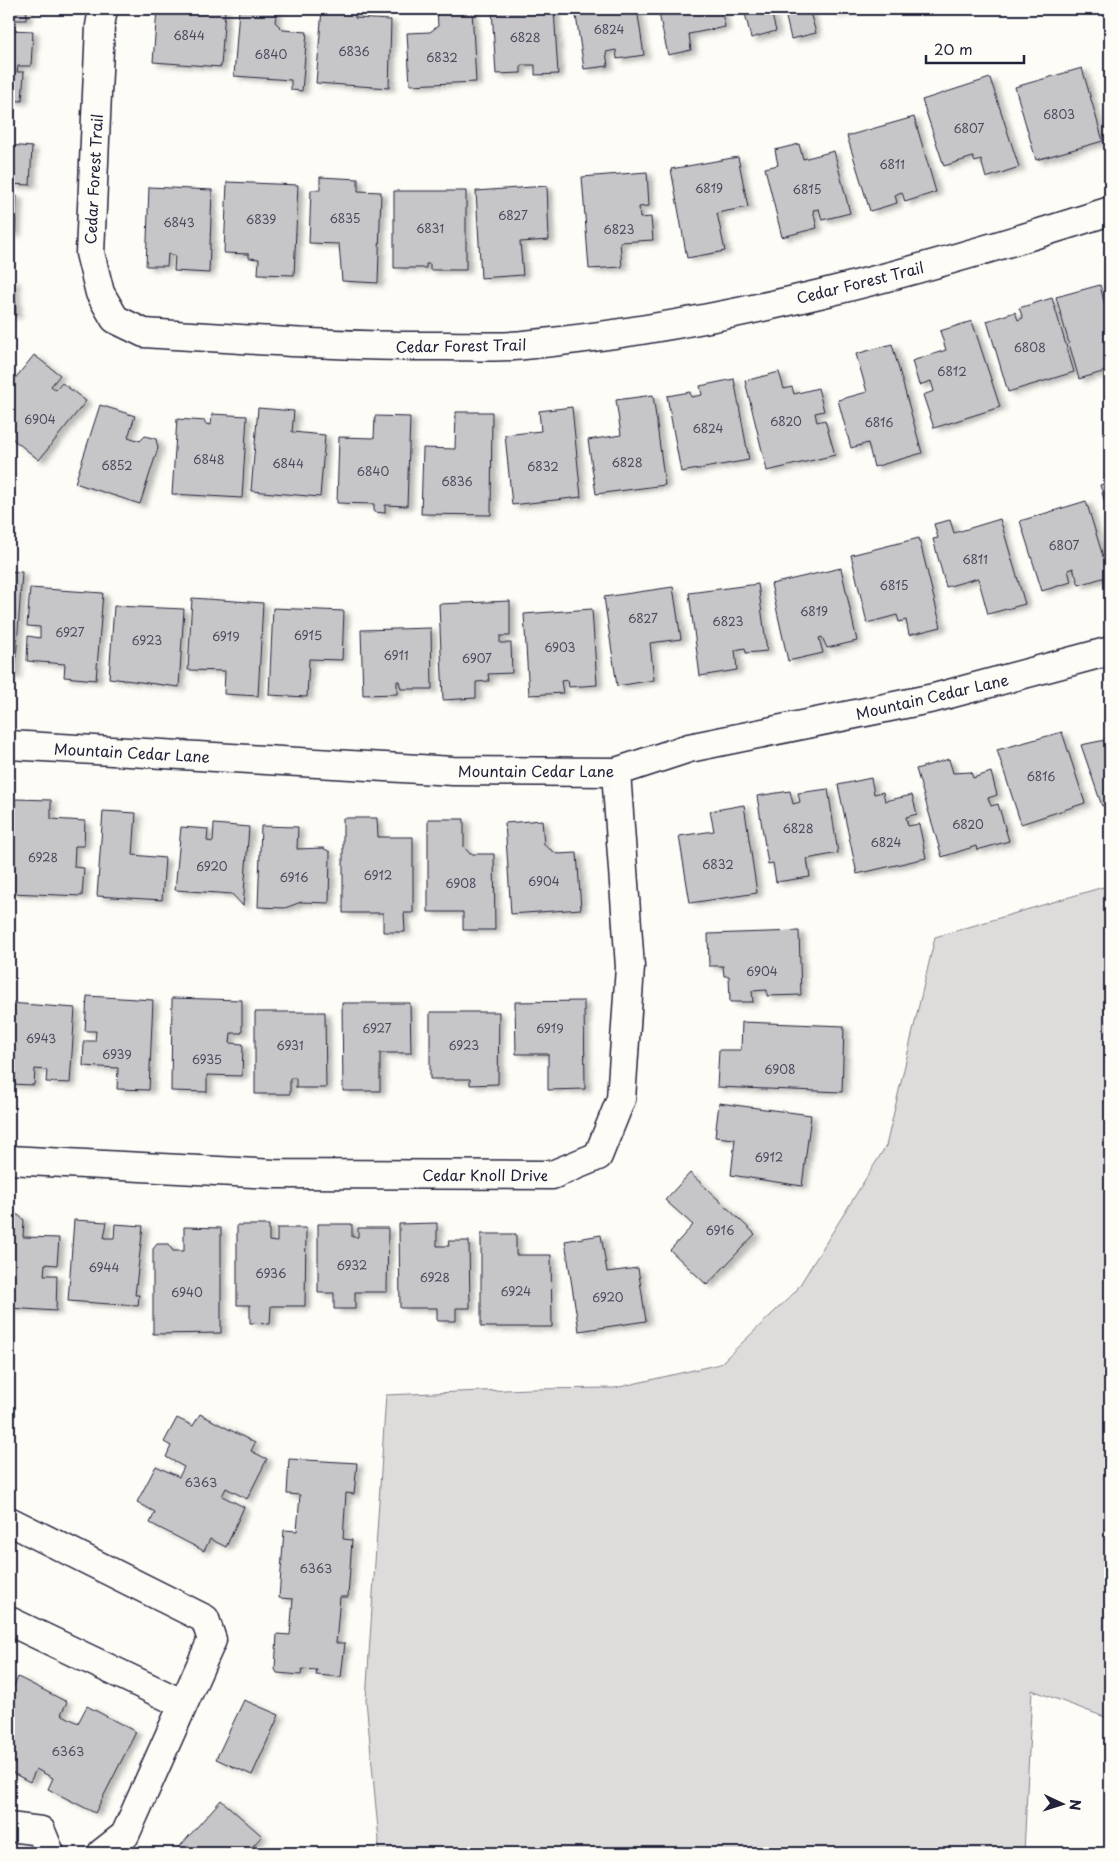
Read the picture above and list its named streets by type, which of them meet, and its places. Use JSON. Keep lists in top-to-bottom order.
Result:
{
  "streets": {
    "street": ["Cedar Forest Trail", "Mountain Cedar Lane", "Cedar Knoll Drive"]
  },
  "crossings": [
    ["Mountain Cedar Lane", "Cedar Knoll Drive"]
  ],
  "house_numbers": [
    "6824",
    "6844",
    "6828",
    "6836",
    "6840",
    "6832",
    "6803",
    "6807",
    "6811",
    "6819",
    "6815",
    "6827",
    "6835",
    "6839",
    "6843",
    "6831",
    "6823",
    "6808",
    "6812",
    "6904",
    "6820",
    "6816",
    "6824",
    "6848",
    "6828",
    "6844",
    "6852",
    "6832",
    "6840",
    "6836",
    "6807",
    "6811",
    "6815",
    "6819",
    "6827",
    "6823",
    "6927",
    "6915",
    "6919",
    "6923",
    "6903",
    "6911",
    "6907",
    "6816",
    "6820",
    "6828",
    "6824",
    "6928",
    "6832",
    "6920",
    "6912",
    "6916",
    "6904",
    "6908",
    "6904",
    "6927",
    "6919",
    "6943",
    "6931",
    "6923",
    "6939",
    "6935",
    "6908",
    "6912",
    "6916",
    "6932",
    "6944",
    "6936",
    "6928",
    "6924",
    "6940",
    "6920",
    "6363",
    "6363",
    "6363"
  ],
  "scale_bar": "20 m",
  "north": "right"
}
